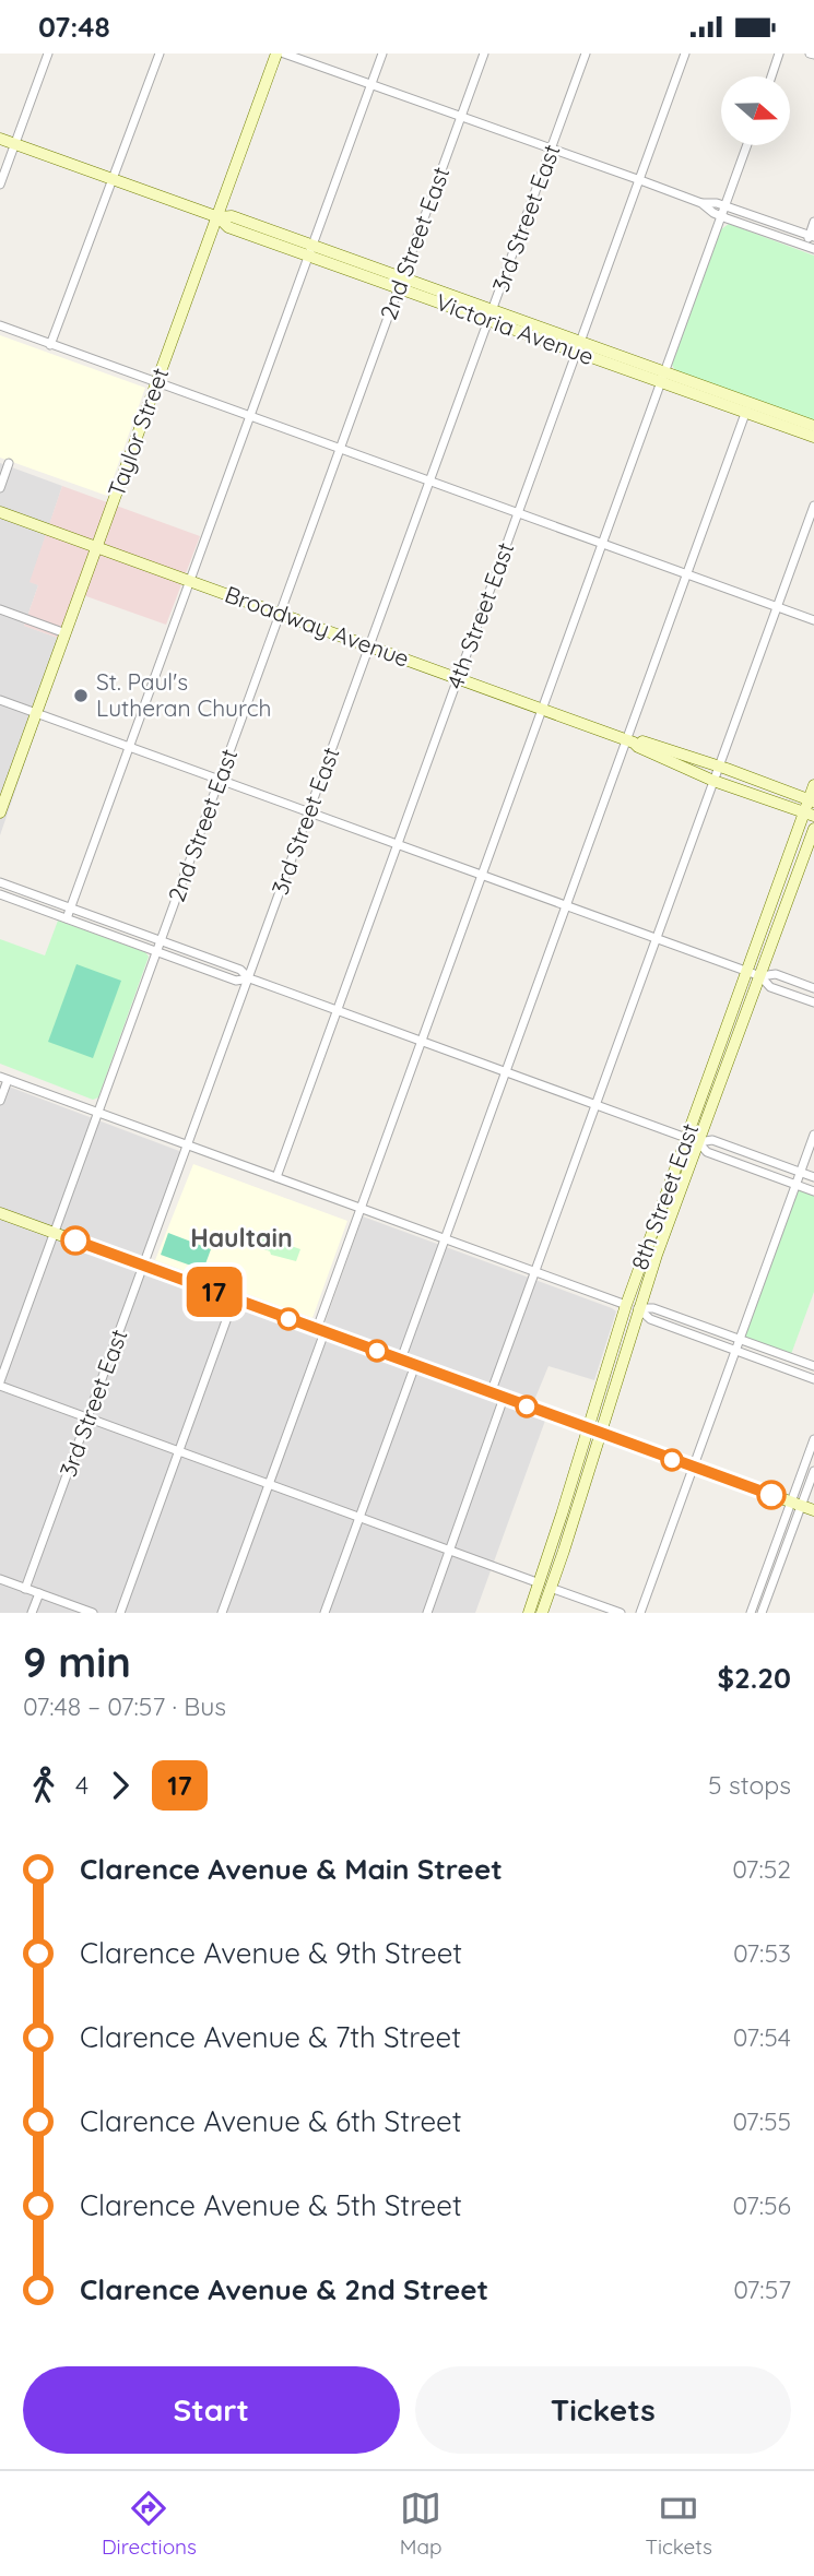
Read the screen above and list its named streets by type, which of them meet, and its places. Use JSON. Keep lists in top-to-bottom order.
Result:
{
  "streets": {
    "main road": [
      "Victoria Avenue",
      "Taylor Street",
      "Broadway Avenue",
      "8th Street East"
    ],
    "street": ["3rd Street East", "2nd Street East", "4th Street East"]
  },
  "crossings": [
    ["3rd Street East", "Victoria Avenue"],
    ["3rd Street East", "Broadway Avenue"],
    ["2nd Street East", "Victoria Avenue"],
    ["2nd Street East", "Broadway Avenue"],
    ["Victoria Avenue", "Taylor Street"],
    ["Victoria Avenue", "4th Street East"],
    ["Taylor Street", "Broadway Avenue"],
    ["4th Street East", "Broadway Avenue"],
    ["Broadway Avenue", "8th Street East"]
  ],
  "districts": ["Haultain"],
  "places": ["St. Paul's Lutheran Church"],
  "lines": ["bus line 17"],
  "north": "right",
  "page": {
    "status": "07:48",
    "on_map": "17",
    "heading": ["9 min", "07:48 – 07:57 · Bus", "$2.20"],
    "legs": ["4", "17", "5 stops"],
    "list": [
      {
        "name": "Clarence Avenue & Main Street",
        "value": "07:52"
      },
      {
        "name": "Clarence Avenue & 9th Street",
        "value": "07:53"
      },
      {
        "name": "Clarence Avenue & 7th Street",
        "value": "07:54"
      },
      {
        "name": "Clarence Avenue & 6th Street",
        "value": "07:55"
      },
      {
        "name": "Clarence Avenue & 5th Street",
        "value": "07:56"
      },
      {
        "name": "Clarence Avenue & 2nd Street",
        "value": "07:57"
      }
    ],
    "buttons": ["Start", "Tickets"],
    "tabs": ["Directions", "Map", "Tickets"]
  }
}
